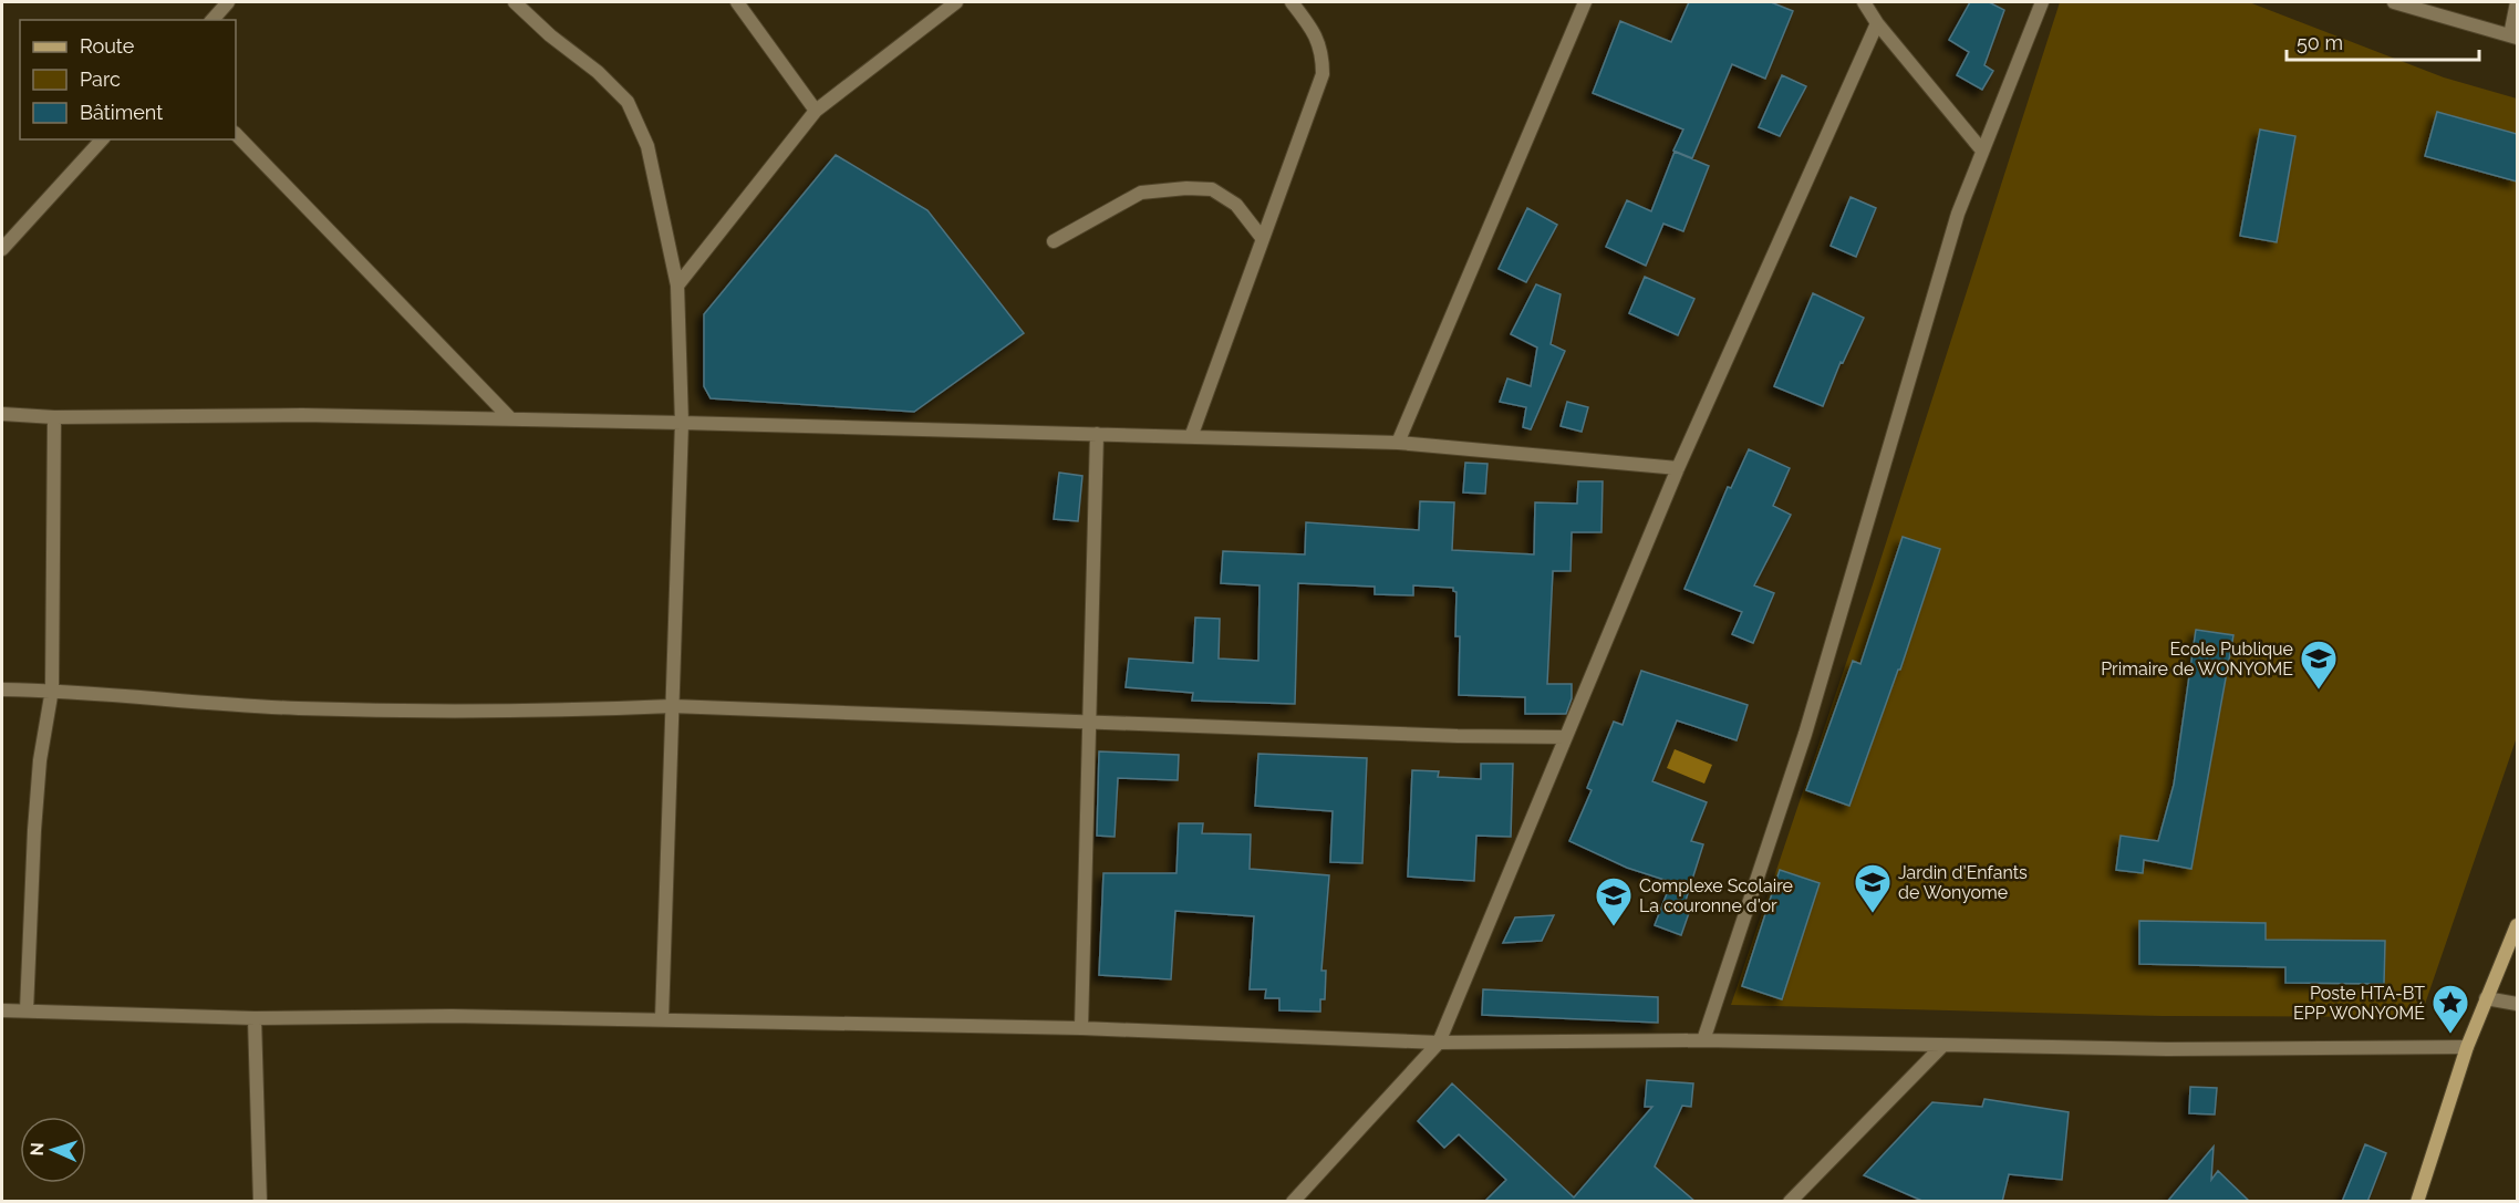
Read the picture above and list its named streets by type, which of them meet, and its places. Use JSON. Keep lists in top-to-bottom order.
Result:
{
  "places": {
    "school or university": ["Ecole Publique Primaire de WONYOME", "Jardin d'Enfants de Wonyome", "Complexe Scolaire La couronne d'or"],
    "place": ["Poste HTA-BT EPP WONYOMÉ"]
  },
  "legend": ["Route", "Parc", "Bâtiment"],
  "scale_bar": "50 m",
  "north": "left"
}
